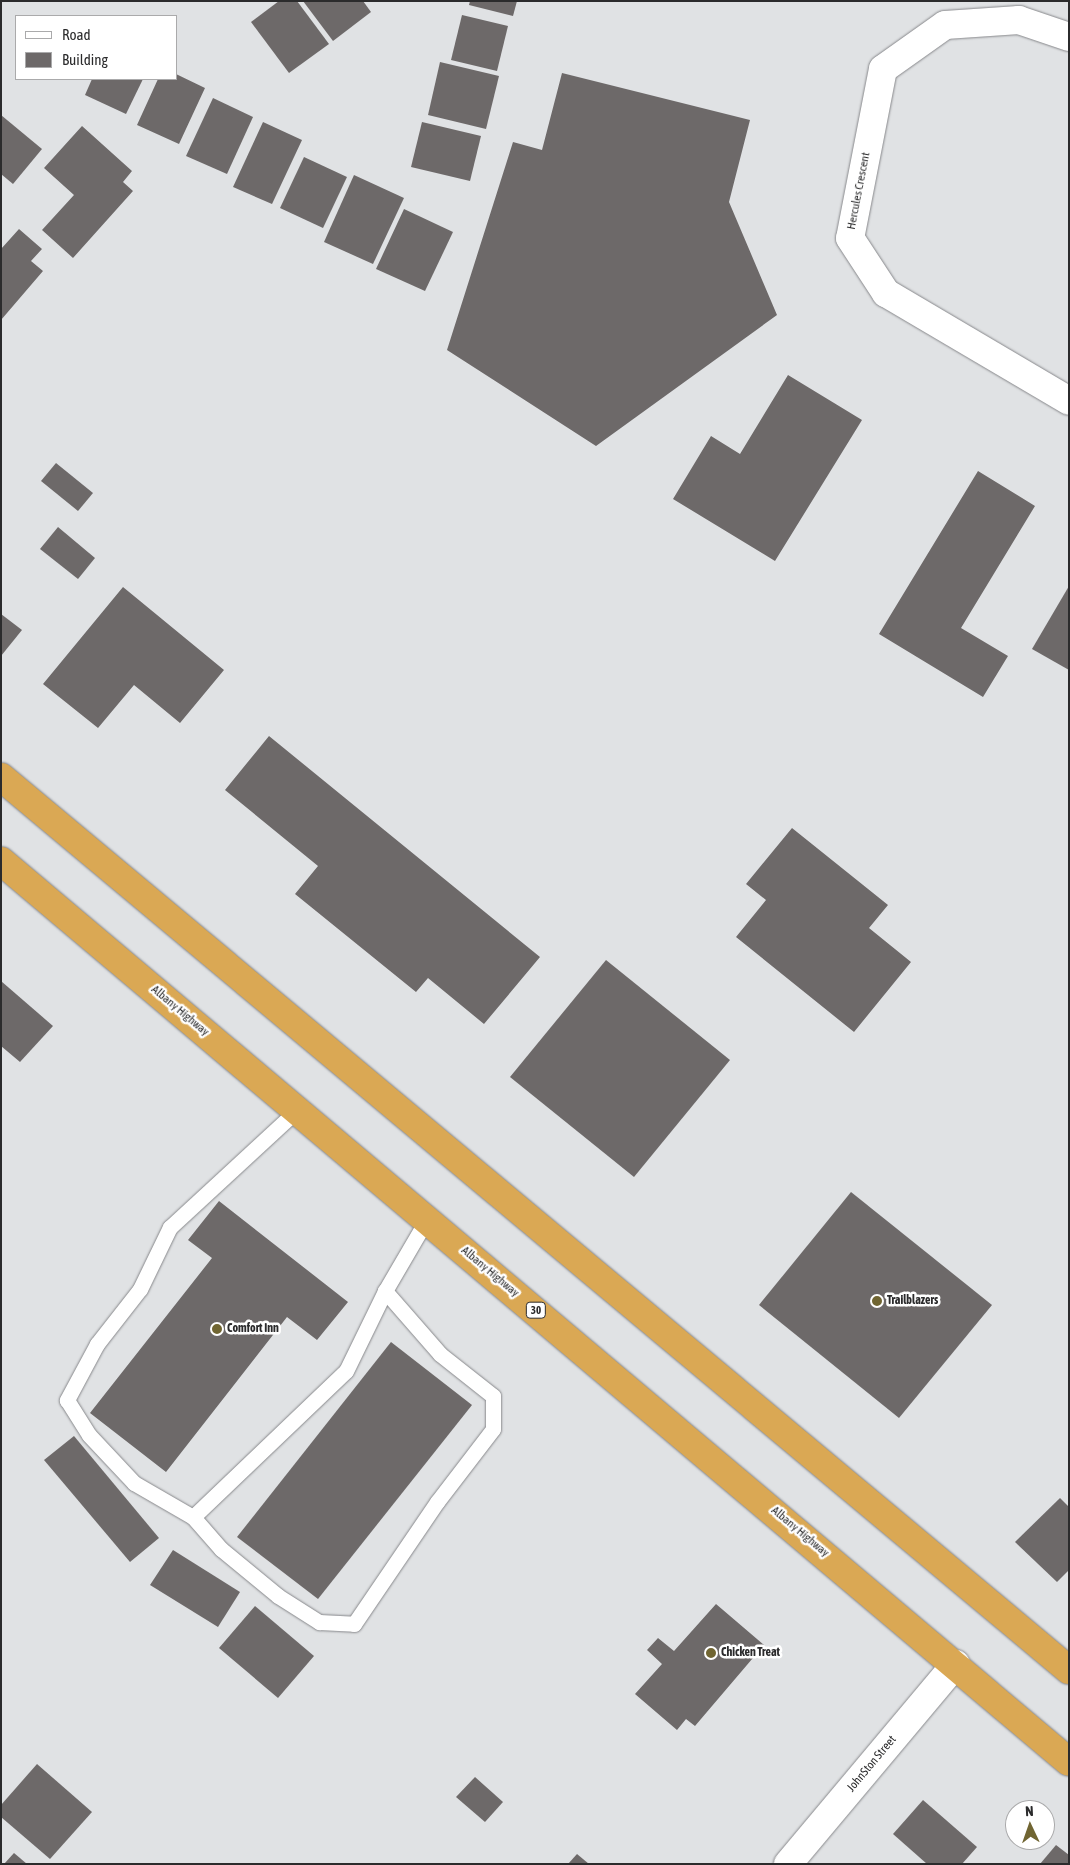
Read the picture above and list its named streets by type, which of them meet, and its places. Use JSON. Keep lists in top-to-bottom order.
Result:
{
  "streets": {
    "highway": ["Albany Highway", "30"],
    "street": ["Hercules Crescent", "JohnSton Street"]
  },
  "crossings": [
    ["Albany Highway", "JohnSton Street"]
  ],
  "places": ["Trailblazers", "Comfort Inn", "Chicken Treat"],
  "legend": ["Road", "Building"],
  "north": "top"
}
